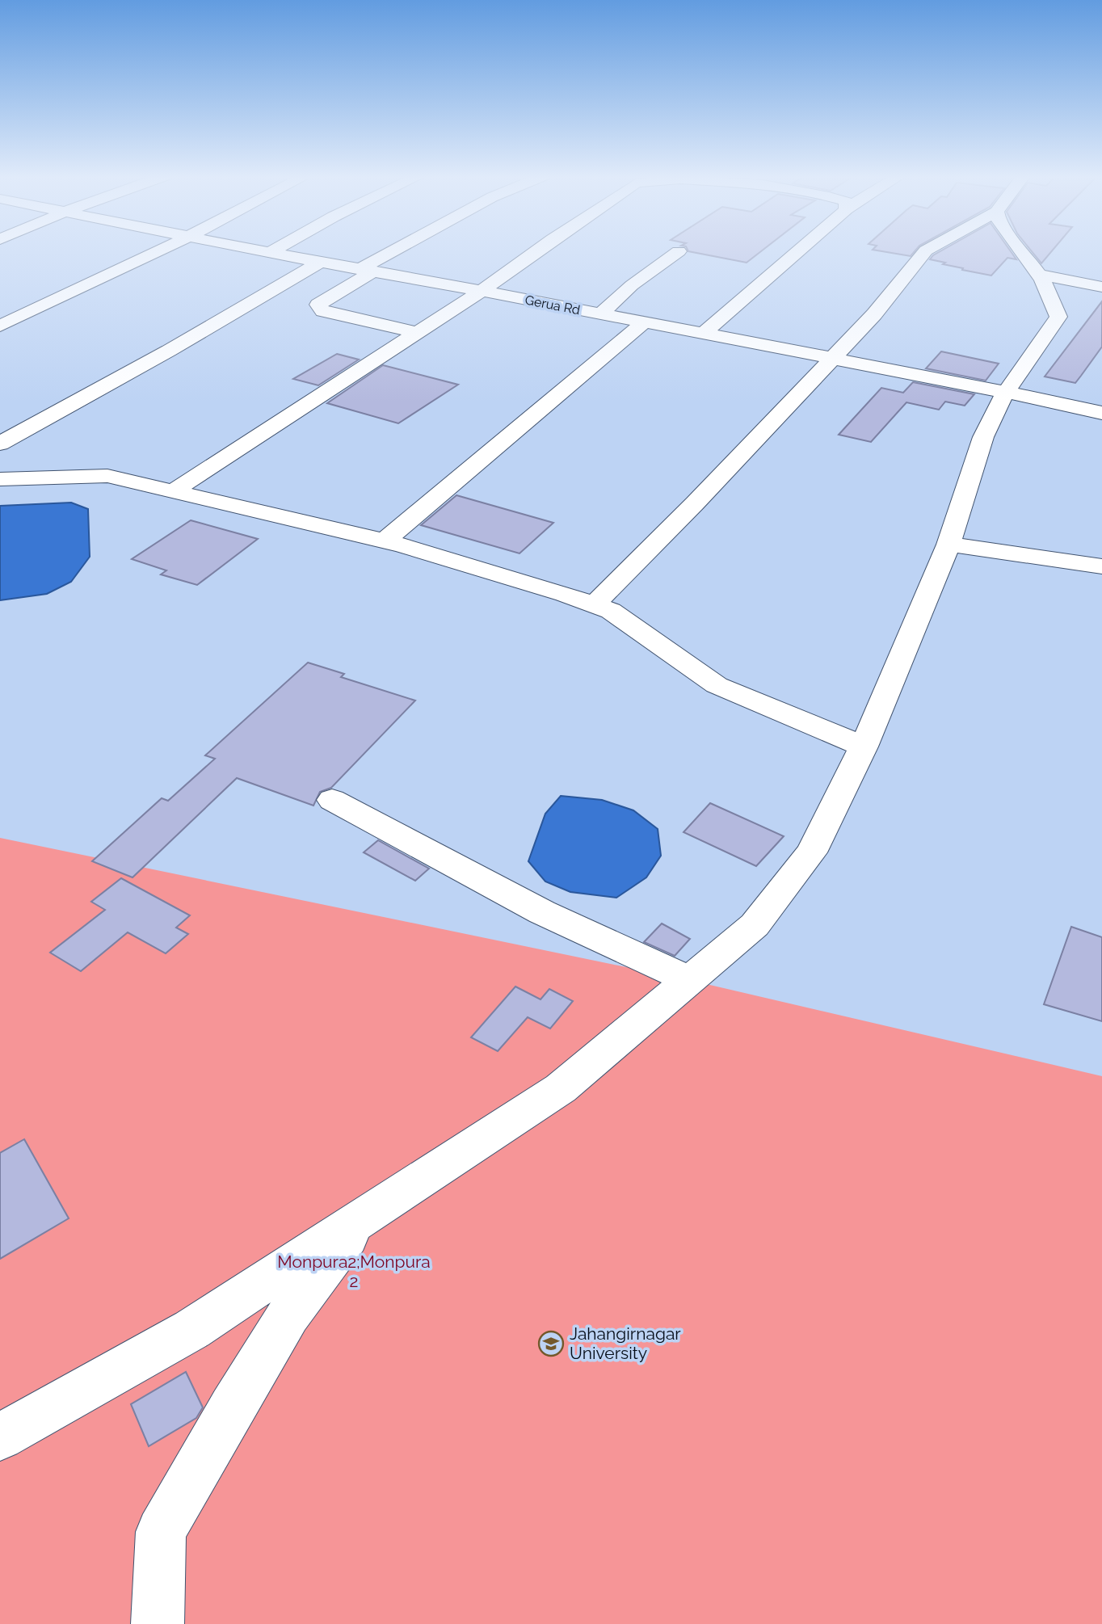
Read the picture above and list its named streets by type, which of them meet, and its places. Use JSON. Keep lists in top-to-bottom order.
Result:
{
  "streets": {
    "street": ["Gerua Rd"]
  },
  "parks": ["Monpura2;Monpura 2"],
  "places": {
    "school or university": ["Jahangirnagar University"]
  }
}
